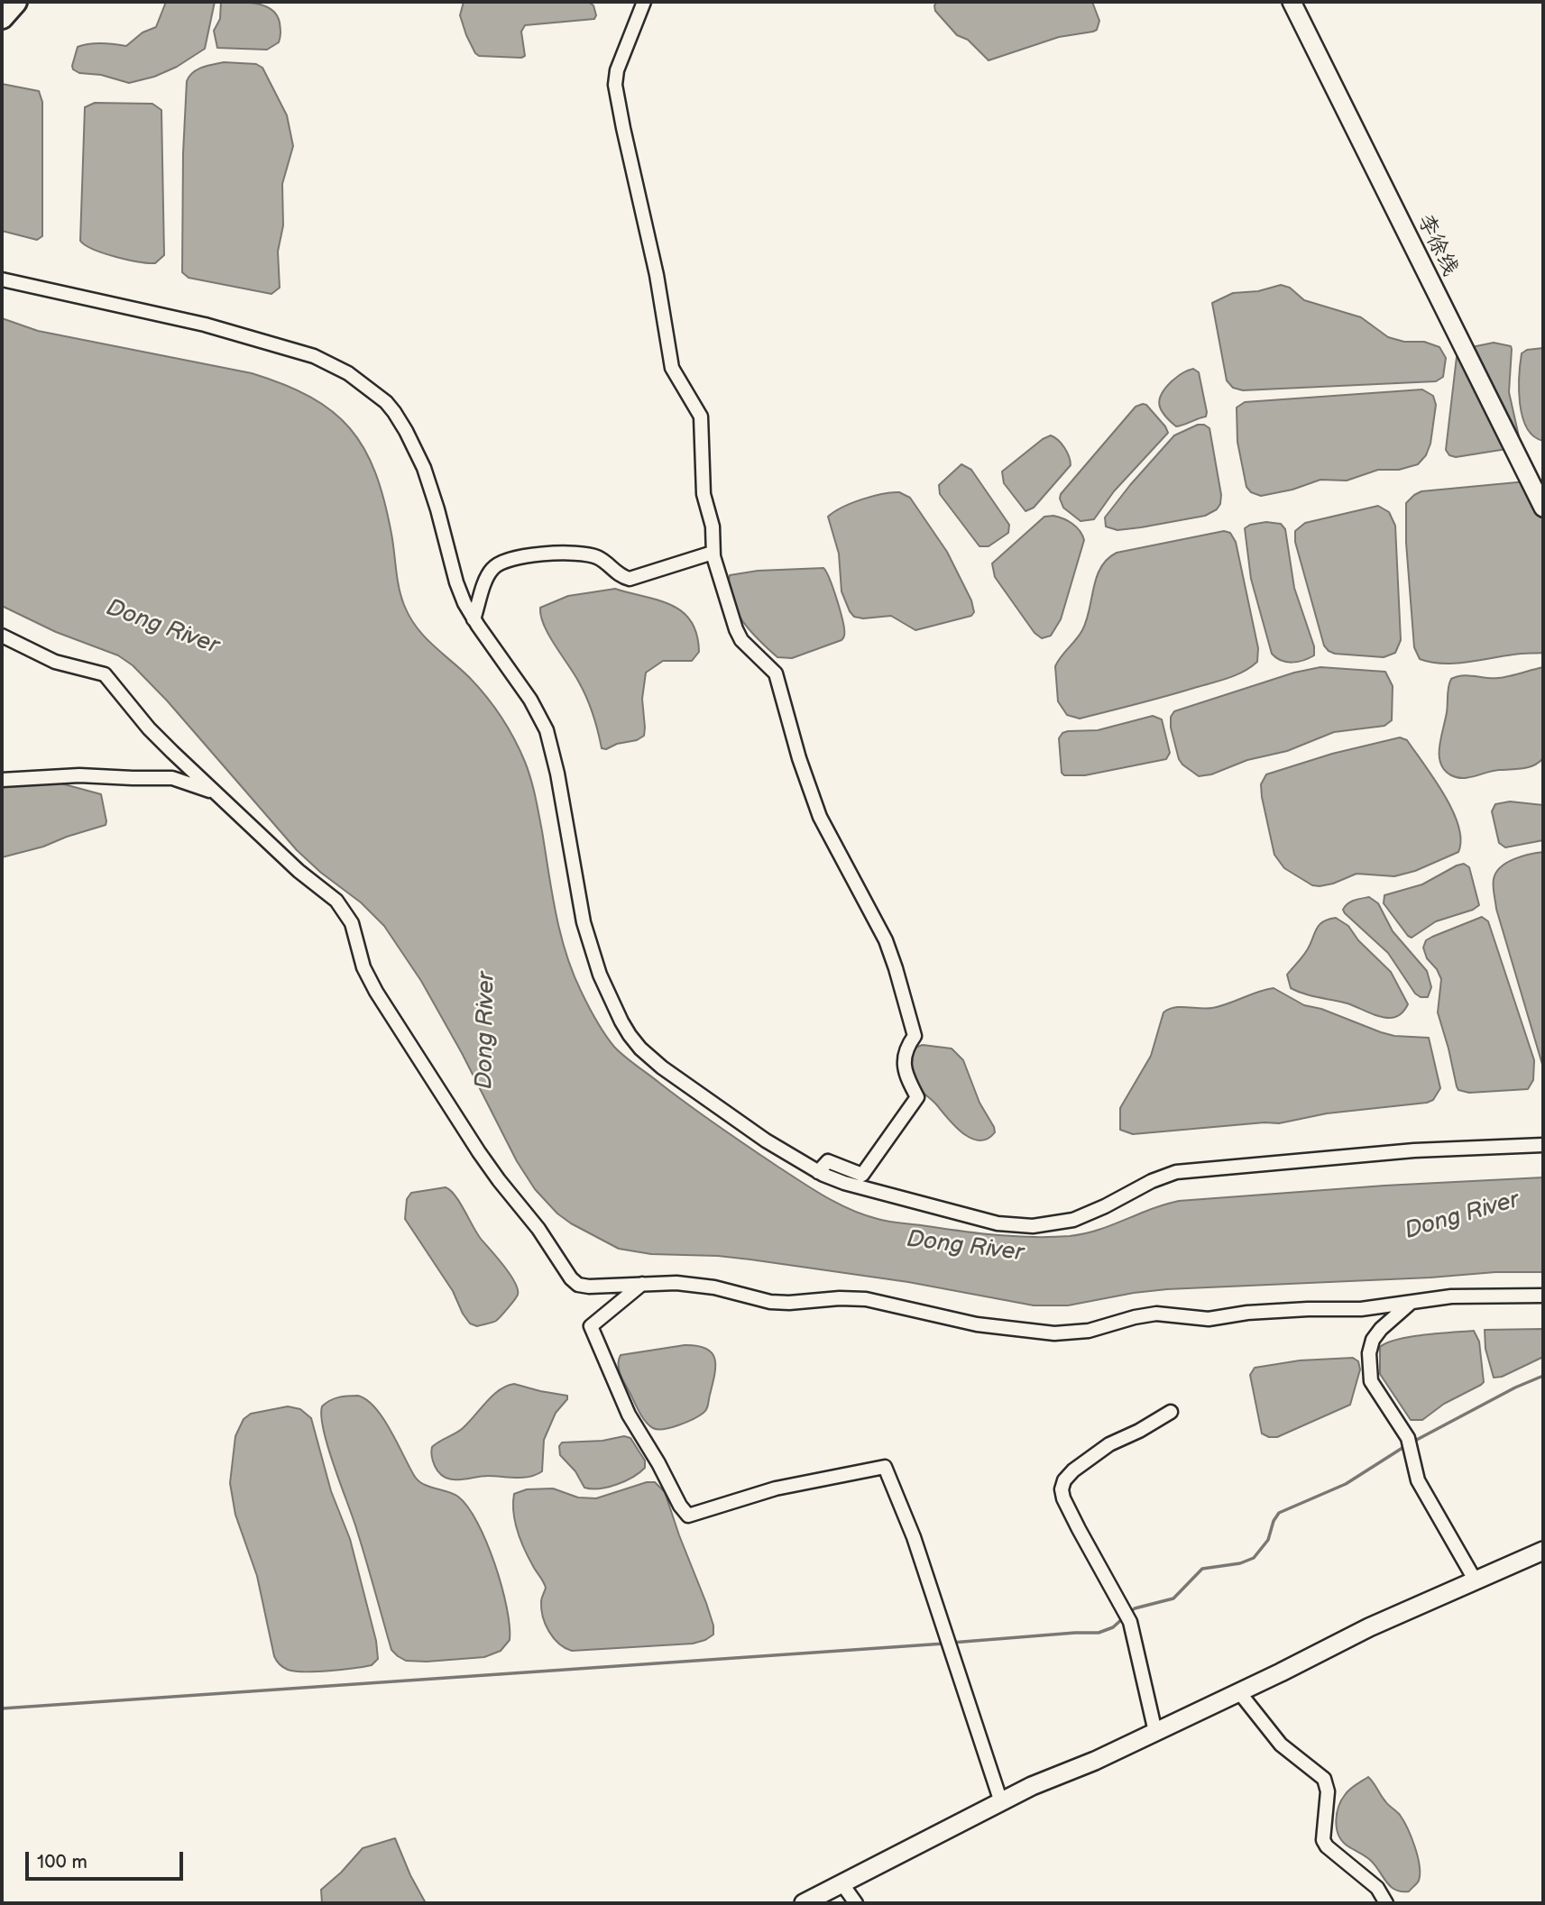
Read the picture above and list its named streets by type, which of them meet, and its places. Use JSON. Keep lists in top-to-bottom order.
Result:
{
  "streets": {
    "street": ["李徐线"]
  },
  "water": ["Dong River"],
  "scale_bar": "100 m"
}
